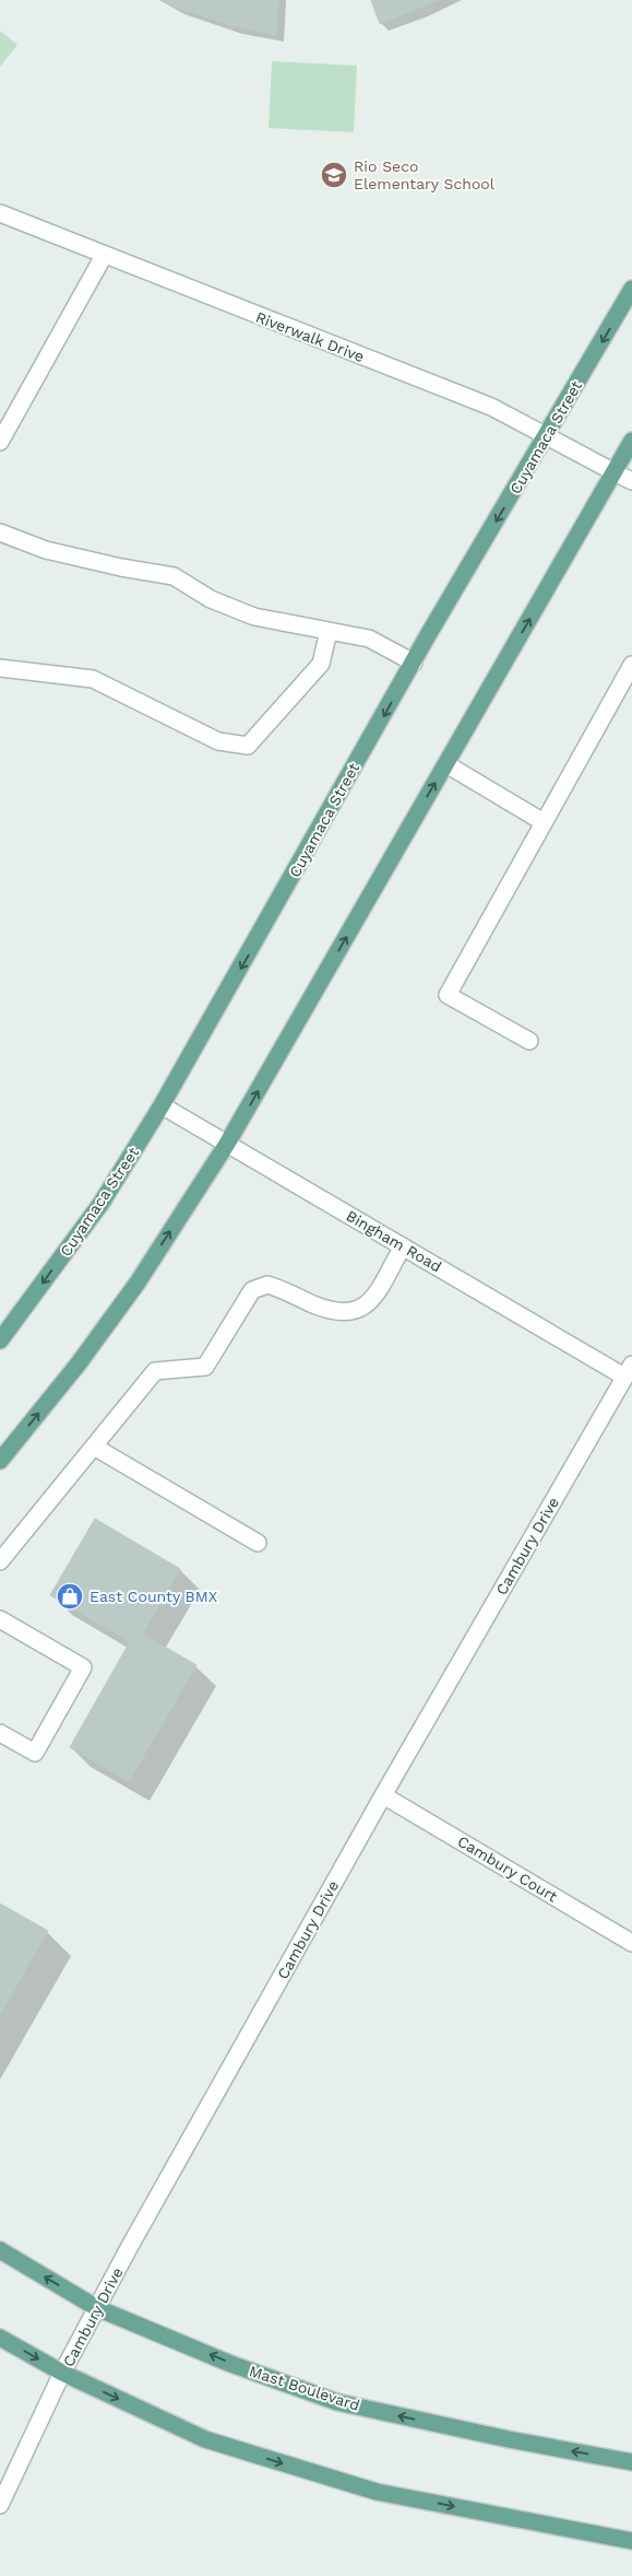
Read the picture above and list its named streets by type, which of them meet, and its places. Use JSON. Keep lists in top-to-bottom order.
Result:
{
  "streets": {
    "main road": ["Cuyamaca Street", "Mast Boulevard"],
    "street": [
      "Riverwalk Drive",
      "Bingham Road",
      "Cambury Drive",
      "Cambury Court"
    ]
  },
  "crossings": [
    ["Riverwalk Drive", "Cuyamaca Street"],
    ["Cuyamaca Street", "Bingham Road"],
    ["Bingham Road", "Cambury Drive"],
    ["Cambury Drive", "Cambury Court"],
    ["Cambury Drive", "Mast Boulevard"]
  ],
  "places": {
    "school or university": ["Rio Seco Elementary School"],
    "shop": ["East County BMX"]
  }
}
